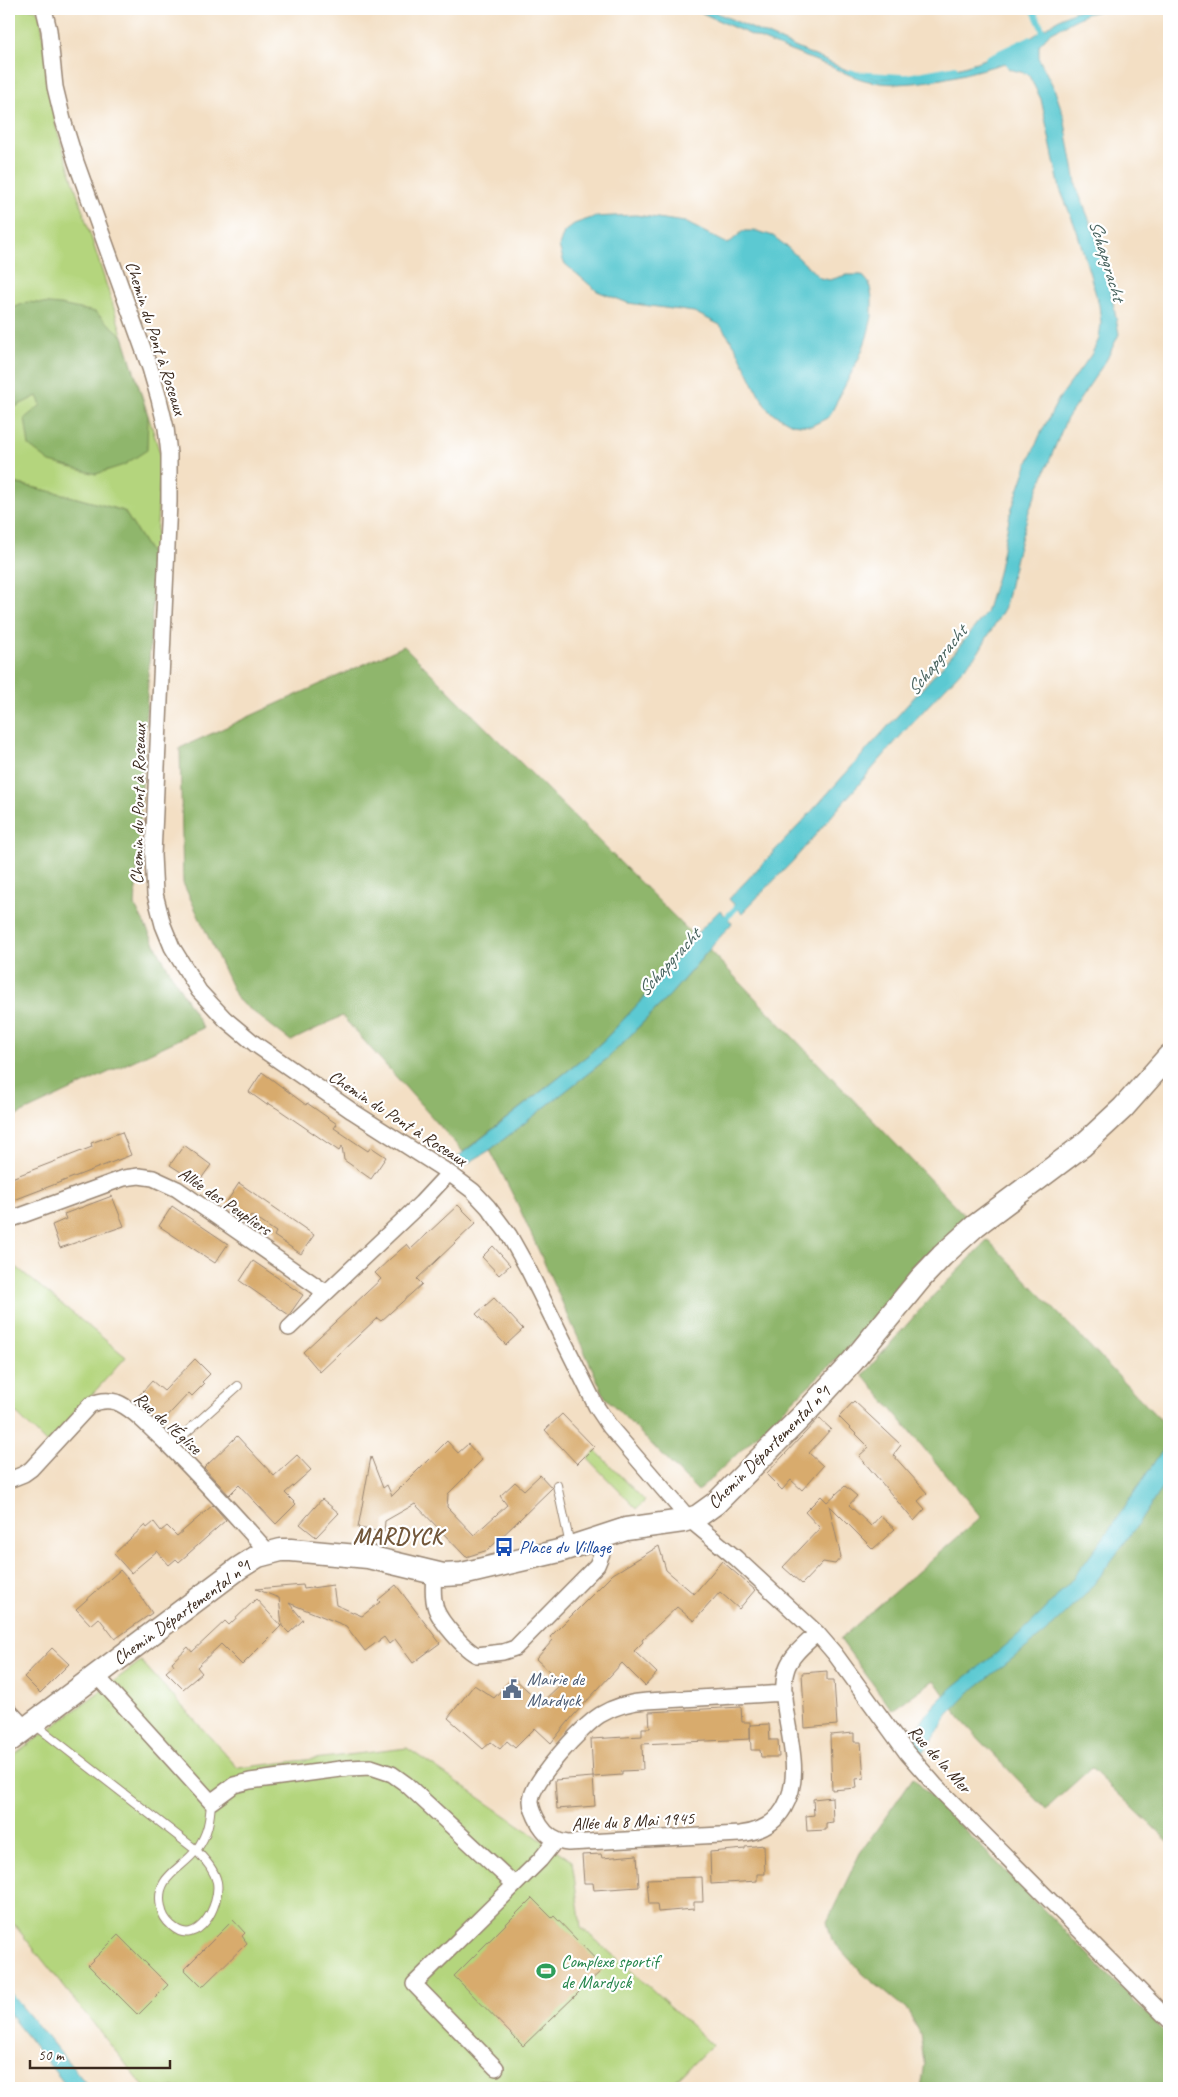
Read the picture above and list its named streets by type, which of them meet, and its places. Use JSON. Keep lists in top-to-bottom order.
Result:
{
  "streets": {
    "street": [
      "Chemin du Pont à Roseaux",
      "Allée des Peupliers",
      "Rue de l'Église",
      "Chemin Départemental n°1",
      "Rue de la Mer",
      "Allée du 8 Mai 1945"
    ]
  },
  "crossings": [
    ["Chemin du Pont à Roseaux", "Chemin Départemental n°1"],
    ["Chemin du Pont à Roseaux", "Rue de la Mer"],
    ["Rue de l'Église", "Chemin Départemental n°1"],
    ["Chemin Départemental n°1", "Rue de la Mer"],
    ["Rue de la Mer", "Allée du 8 Mai 1945"]
  ],
  "districts": ["MARDYCK"],
  "water": ["Schapgracht"],
  "places": {
    "bus stop": ["Place du Village"],
    "public building": ["Mairie de Mardyck"],
    "sports": ["Complexe sportif de Mardyck"]
  },
  "scale_bar": "50 m"
}
